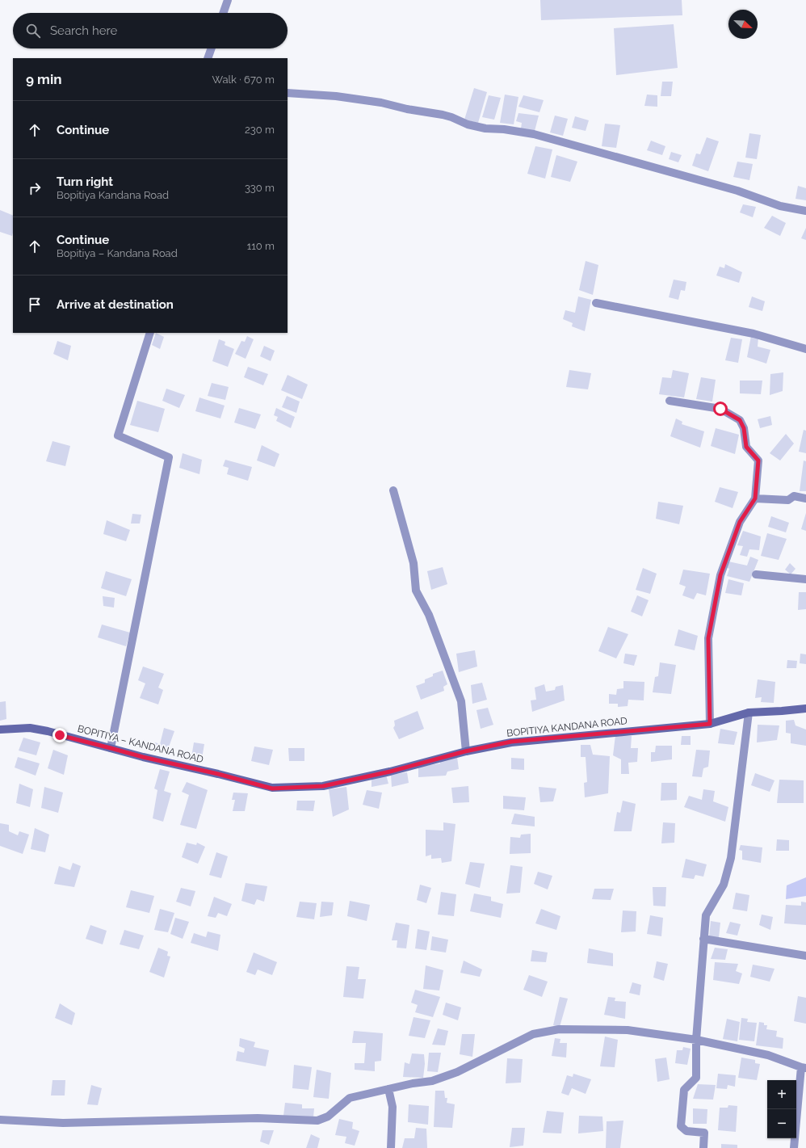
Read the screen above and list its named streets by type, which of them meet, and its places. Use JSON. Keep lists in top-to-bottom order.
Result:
{
  "streets": {
    "main road": ["BOPITIYA KANDANA ROAD", "BOPITIYA – KANDANA ROAD"]
  },
  "crossings": [
    ["BOPITIYA KANDANA ROAD", "BOPITIYA – KANDANA ROAD"]
  ],
  "north": "bottom right",
  "page": {
    "search": "Search here",
    "heading": ["9 min", "Walk · 670 m"],
    "list": [
      ["Continue", "230 m"],
      ["Turn right", "Bopitiya Kandana Road", "330 m"],
      ["Continue", "Bopitiya – Kandana Road", "110 m"],
      "Arrive at destination"
    ],
    "map_buttons": ["+", "−"]
  }
}
